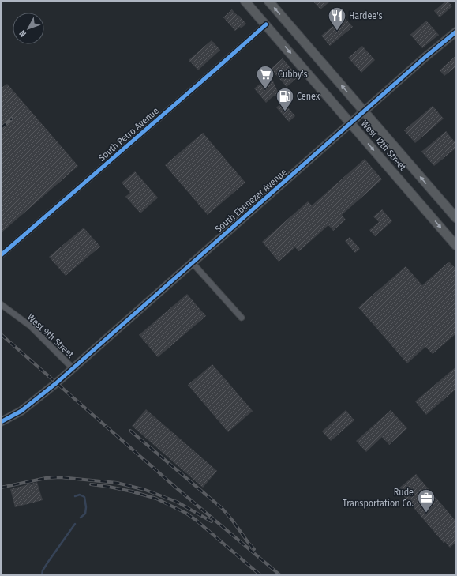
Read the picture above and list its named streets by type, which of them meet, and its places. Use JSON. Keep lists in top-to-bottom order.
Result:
{
  "streets": {
    "main road": ["West 12th Street"],
    "street": ["South Petro Avenue", "South Ebenezer Avenue", "West 9th Street"]
  },
  "crossings": [
    ["South Petro Avenue", "West 12th Street"],
    ["West 12th Street", "South Ebenezer Avenue"],
    ["South Ebenezer Avenue", "West 9th Street"]
  ],
  "places": {
    "restaurant": ["Hardee's"],
    "supermarket": ["Cubby's"],
    "fuel station": ["Cenex"],
    "office": ["Rude Transportation Co."]
  },
  "north": "bottom left"
}
